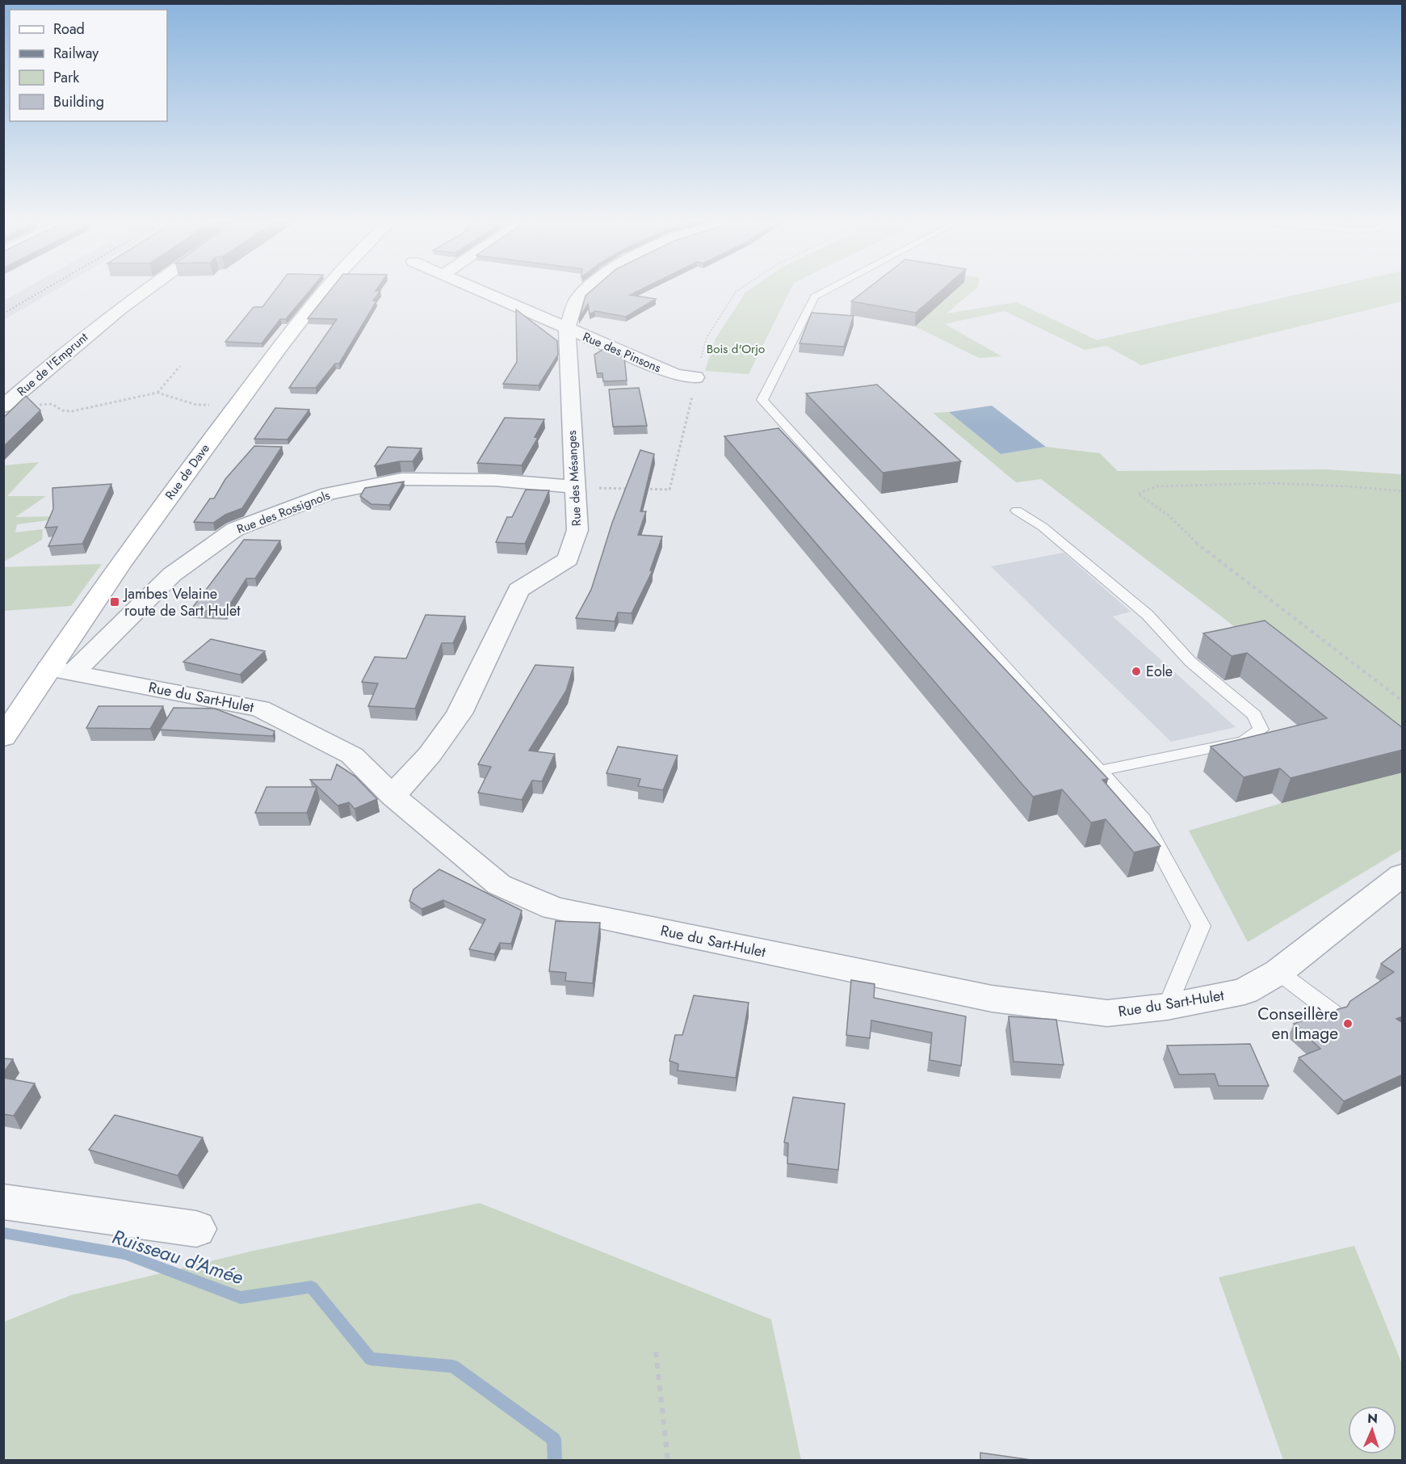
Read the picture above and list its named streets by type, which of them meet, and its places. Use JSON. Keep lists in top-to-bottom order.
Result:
{
  "streets": {
    "main road": ["Rue de Dave"],
    "street": [
      "Rue des Pinsons",
      "Rue de l'Emprunt",
      "Rue des Mésanges",
      "Rue des Rossignols",
      "Rue du Sart-Hulet"
    ]
  },
  "crossings": [
    ["Rue des Pinsons", "Rue des Mésanges"],
    ["Rue de Dave", "Rue des Rossignols"],
    ["Rue de Dave", "Rue du Sart-Hulet"],
    ["Rue des Mésanges", "Rue des Rossignols"],
    ["Rue des Mésanges", "Rue du Sart-Hulet"],
    ["Rue des Rossignols", "Rue du Sart-Hulet"]
  ],
  "water": ["Ruisseau d'Amée"],
  "parks": ["Bois d'Orjo"],
  "places": {
    "transit": ["Jambes Velaine route de Sart Hulet"],
    "other": ["Eole", "Conseillère en Image"]
  },
  "legend": [
    "Road",
    "Railway",
    "Park",
    "Building"
  ],
  "north": "top"
}
